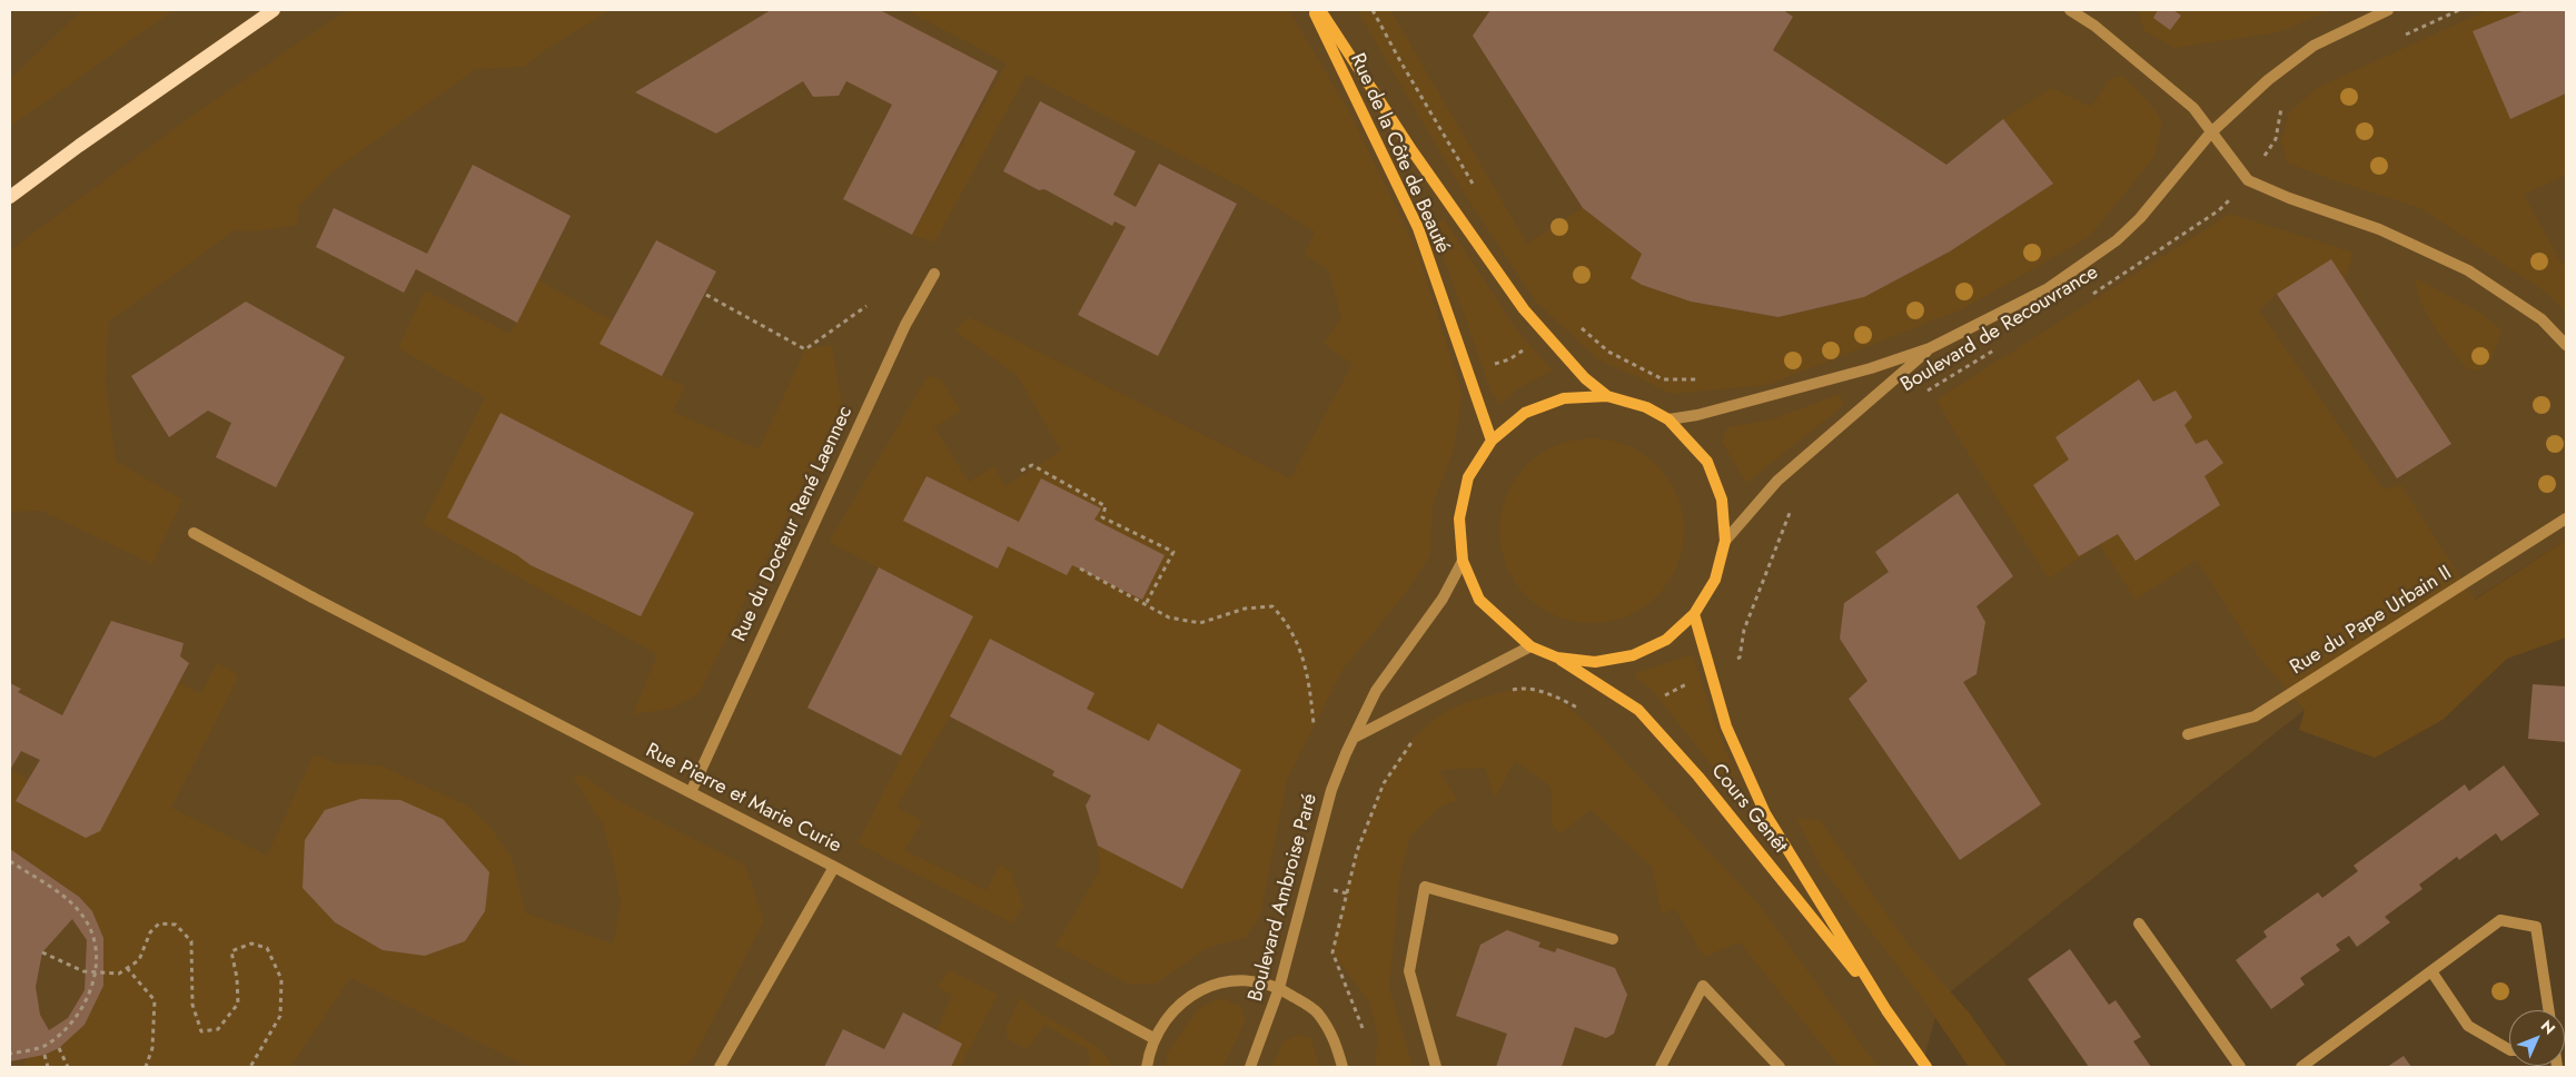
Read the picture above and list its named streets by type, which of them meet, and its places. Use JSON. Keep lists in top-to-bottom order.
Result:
{
  "streets": {
    "main road": ["Rue de la Côte de Beauté", "Cours Genêt"],
    "street": [
      "Boulevard de Recouvrance",
      "Rue du Docteur René Laennec",
      "Rue du Pape Urbain II",
      "Rue Pierre et Marie Curie",
      "Boulevard Ambroise Paré"
    ]
  },
  "crossings": [
    ["Rue du Docteur René Laennec", "Rue Pierre et Marie Curie"]
  ],
  "north": "top right"
}
